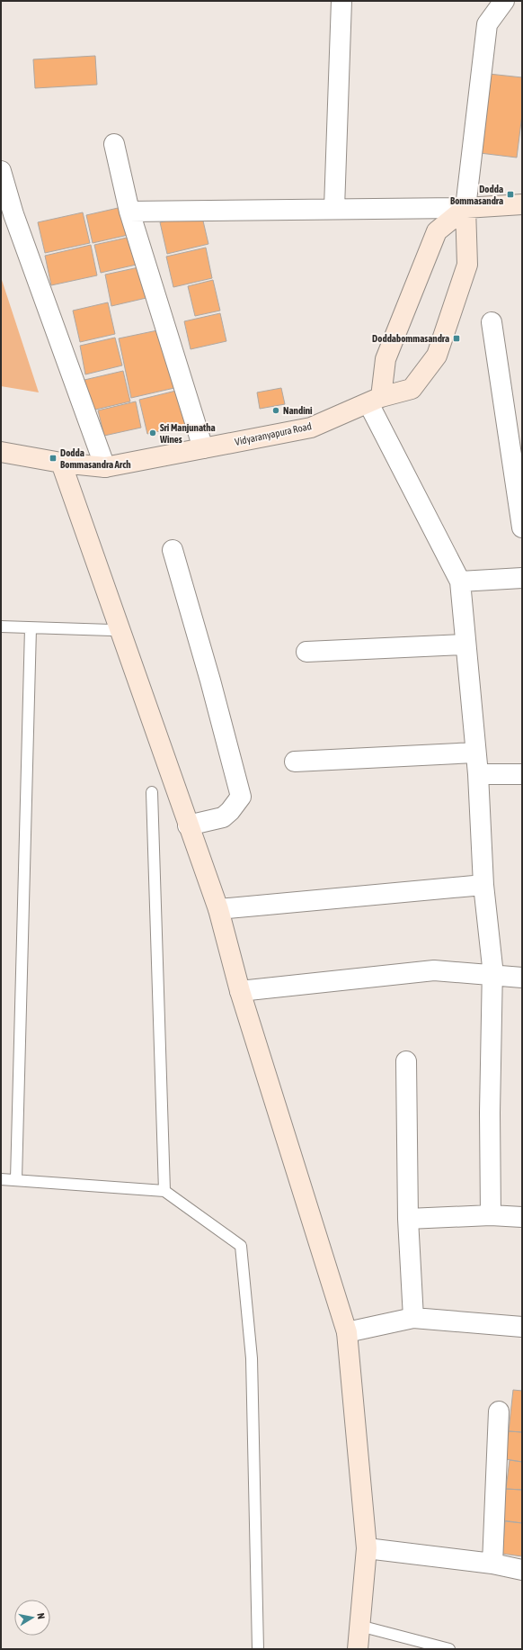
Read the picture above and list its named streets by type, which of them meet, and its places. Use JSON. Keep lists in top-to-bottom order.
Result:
{
  "streets": {
    "street": ["Vidyaranyapura Road"]
  },
  "places": {
    "transit": ["Dodda Bommasandra", "Doddabommasandra", "Dodda Bommasandra Arch"],
    "other": ["Nandini", "Sri Manjunatha Wines"]
  },
  "north": "right"
}
